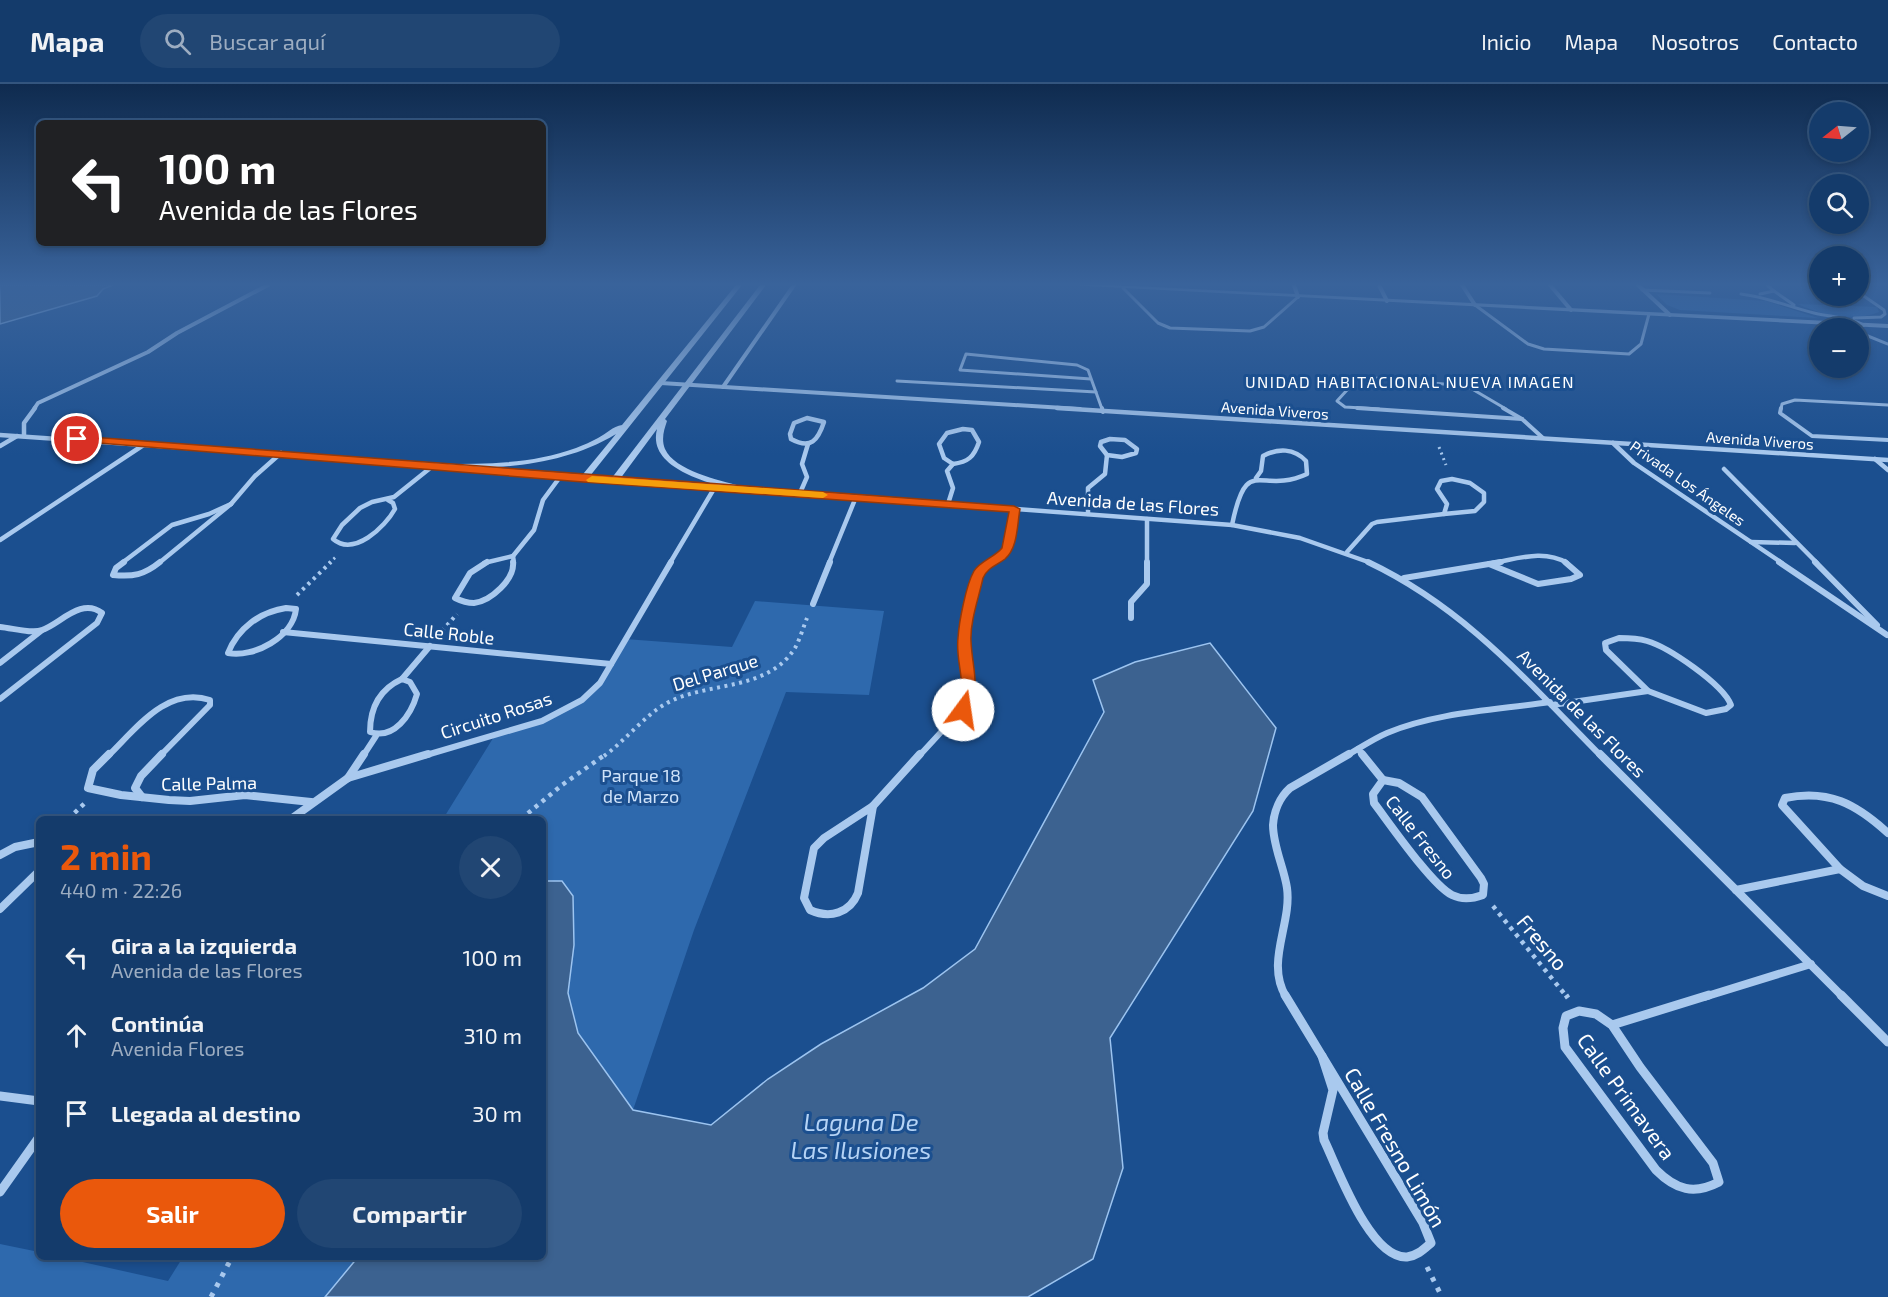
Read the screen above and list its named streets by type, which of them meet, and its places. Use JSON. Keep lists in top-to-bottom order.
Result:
{
  "streets": {
    "street": [
      "Avenida Viveros",
      "Privada Los Ángeles",
      "Avenida de las Flores",
      "Calle Roble",
      "Circuito Rosas",
      "Calle Palma",
      "Calle Fresno",
      "Calle Primavera",
      "Calle Fresno Limón"
    ],
    "path": ["Del Parque", "Fresno"]
  },
  "crossings": [
    ["Avenida Viveros", "Privada Los Ángeles"],
    ["Avenida de las Flores", "Circuito Rosas"],
    ["Avenida de las Flores", "Calle Primavera"],
    ["Avenida de las Flores", "Calle Fresno Limón"],
    ["Calle Roble", "Circuito Rosas"],
    ["Circuito Rosas", "Calle Palma"],
    ["Calle Fresno", "Fresno"],
    ["Calle Fresno", "Calle Fresno Limón"],
    ["Fresno", "Calle Primavera"]
  ],
  "districts": ["UNIDAD HABITACIONAL NUEVA IMAGEN"],
  "water": ["Laguna De Las Ilusiones"],
  "parks": ["Parque 18 de Marzo"],
  "north": "left",
  "page": {
    "header": "Mapa",
    "search": "Buscar aquí",
    "nav": [
      "Inicio",
      "Mapa",
      "Nosotros",
      "Contacto"
    ],
    "map_buttons": ["+", "−"],
    "turn": ["100 m", "Avenida de las Flores"],
    "heading": ["2 min", "440 m · 22:26"],
    "list": [
      {
        "name": "Gira a la izquierda",
        "note": "Avenida de las Flores",
        "value": "100 m"
      },
      {
        "name": "Continúa",
        "note": "Avenida Flores",
        "value": "310 m"
      },
      {
        "name": "Llegada al destino",
        "value": "30 m"
      }
    ],
    "buttons": ["Salir", "Compartir"]
  }
}
